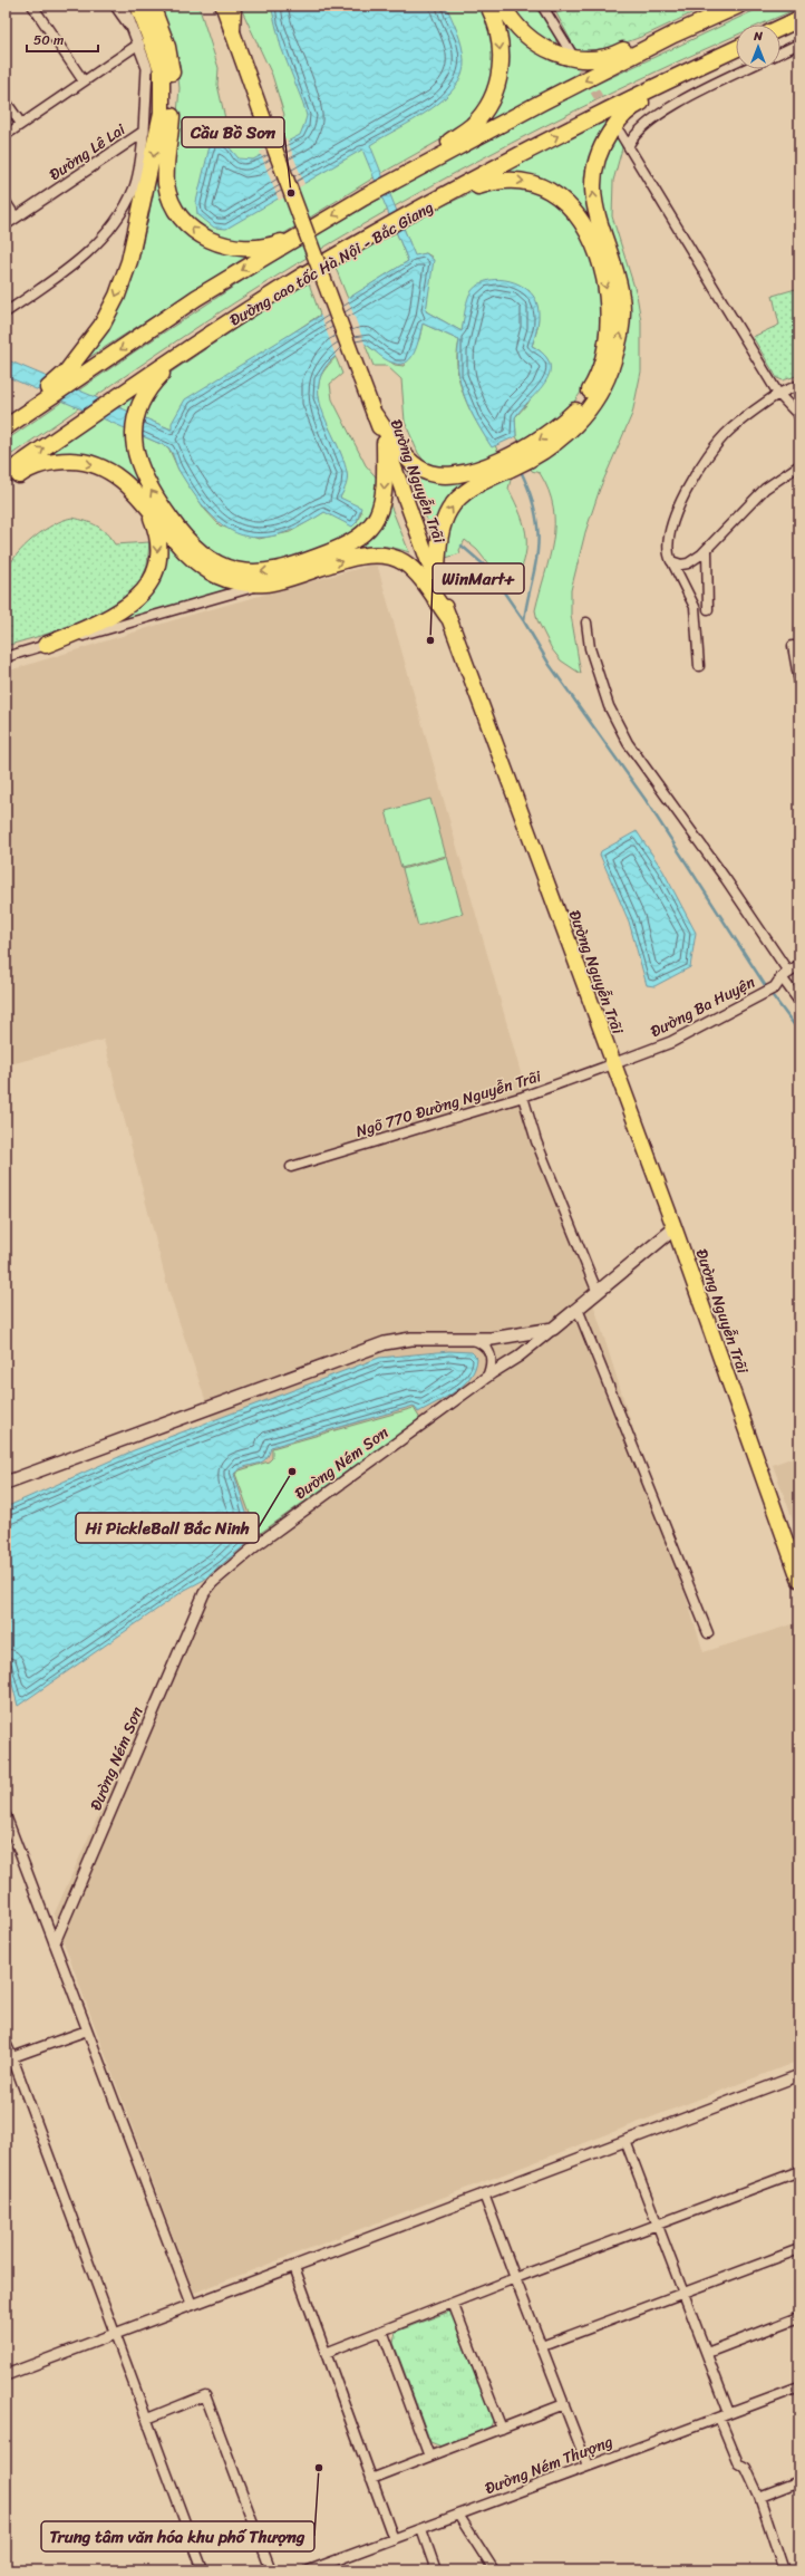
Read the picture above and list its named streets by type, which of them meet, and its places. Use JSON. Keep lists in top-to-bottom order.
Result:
{
  "streets": {
    "highway": ["Đường cao tốc Hà Nội - Bắc Giang", "Đường Nguyễn Trãi"],
    "main road": ["Đường Ném Sơn"],
    "street": [
      "Đường Lê Lai",
      "Đường Ba Huyện",
      "Ngõ 770 Đường Nguyễn Trãi",
      "Đường Ném Thượng"
    ]
  },
  "crossings": [
    ["Đường Nguyễn Trãi", "Đường Ba Huyện"],
    ["Đường Nguyễn Trãi", "Ngõ 770 Đường Nguyễn Trãi"],
    ["Đường Nguyễn Trãi", "Đường Ném Sơn"],
    ["Đường Ba Huyện", "Ngõ 770 Đường Nguyễn Trãi"]
  ],
  "places": [
    "Cầu Bồ Sơn",
    "WinMart+",
    "Hi PickleBall Bắc Ninh",
    "Trung tâm văn hóa khu phố Thượng"
  ],
  "scale_bar": "50 m",
  "north": "top"
}
